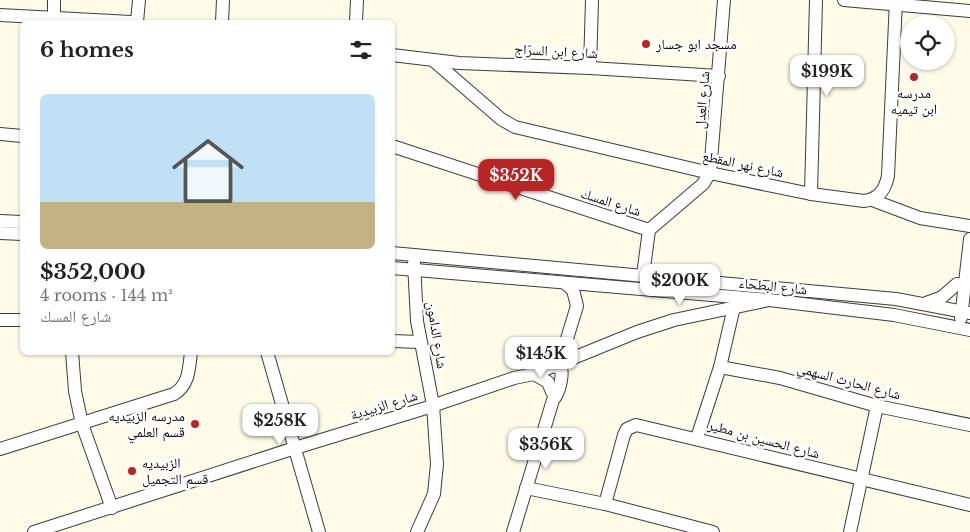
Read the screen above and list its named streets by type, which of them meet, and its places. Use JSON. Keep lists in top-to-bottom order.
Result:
{
  "streets": {
    "street": [
      "شارع ابن السرّاج",
      "شارع العدل",
      "شارع نهر المقطع",
      "شارع المسك",
      "شارع البطحاء",
      "شارع الدامون",
      "شارع الحارث السهمي",
      "شارع الزبيدية",
      "شارع الحسين بن مطير"
    ]
  },
  "crossings": [
    ["شارع ابن السرّاج", "شارع العدل"],
    ["شارع ابن السرّاج", "شارع نهر المقطع"],
    ["شارع العدل", "شارع نهر المقطع"],
    ["شارع البطحاء", "شارع الدامون"],
    ["شارع البطحاء", "شارع الزبيدية"],
    ["شارع الدامون", "شارع الزبيدية"]
  ],
  "places": [
    "مسجد ابو جسار",
    "مدرسه ابن تيميه",
    "مدرسه الزبيديه قسم العلمي",
    "الزبيديه قسم التجميل"
  ],
  "page": {
    "heading": "6 homes",
    "price": [
      "$199K",
      "$352K",
      "$200K",
      "$145K",
      "$258K",
      "$356K"
    ],
    "list": [
      {
        "name": "$352,000",
        "note": "4 rooms · 144 m² · شارع المسك"
      }
    ]
  }
}
